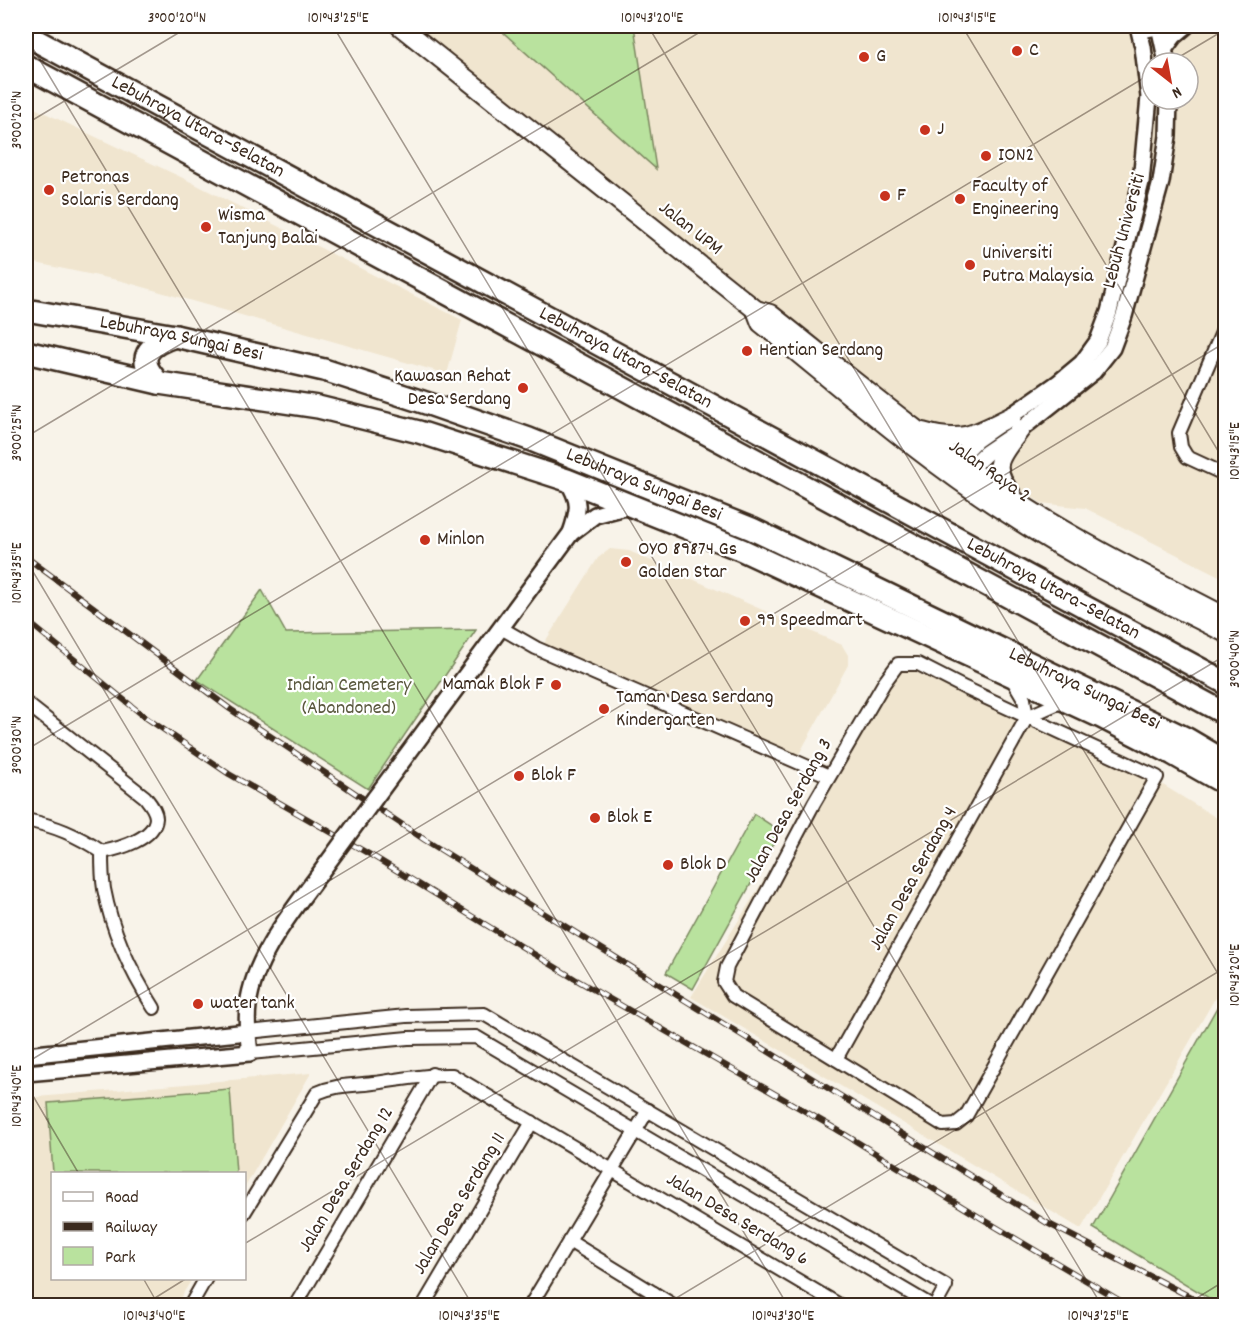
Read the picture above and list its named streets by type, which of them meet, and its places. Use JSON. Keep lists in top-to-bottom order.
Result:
{
  "streets": {
    "highway": ["Lebuhraya Utara–Selatan", "Lebuhraya Sungai Besi"],
    "main road": ["Jalan UPM", "Jalan Raya 2"],
    "street": [
      "Lebuh Universiti",
      "Jalan Desa Serdang 3",
      "Jalan Desa Serdang 4",
      "Jalan Desa Serdang 12",
      "Jalan Desa Serdang 11",
      "Jalan Desa Serdang 6"
    ]
  },
  "crossings": [
    ["Jalan UPM", "Lebuh Universiti"],
    ["Jalan UPM", "Jalan Raya 2"],
    ["Lebuh Universiti", "Jalan Raya 2"],
    ["Jalan Desa Serdang 3", "Jalan Desa Serdang 4"],
    ["Jalan Desa Serdang 12", "Jalan Desa Serdang 6"],
    ["Jalan Desa Serdang 11", "Jalan Desa Serdang 6"]
  ],
  "parks": ["Indian Cemetery (Abandoned)"],
  "places": [
    "C",
    "G",
    "J",
    "ION2",
    "Petronas Solaris Serdang",
    "F",
    "Faculty of Engineering",
    "Wisma Tanjung Balai",
    "Universiti Putra Malaysia",
    "Hentian Serdang",
    "Kawasan Rehat Desa Serdang",
    "Minlon",
    "OYO 89874 Gs Golden Star",
    "99 Speedmart",
    "Mamak Blok F",
    "Taman Desa Serdang Kindergarten",
    "Blok F",
    "Blok E",
    "Blok D",
    "water tank"
  ],
  "legend": ["Road", "Railway", "Park"],
  "north": "bottom right",
  "coordinates": [
    "3°00'20\"N",
    "101°43'25\"E",
    "101°43'20\"E",
    "101°43'15\"E",
    "3°00'25\"N",
    "101°43'35\"E",
    "3°00'40\"N",
    "3°00'30\"N",
    "101°43'40\"E",
    "101°43'30\"E"
  ]
}
